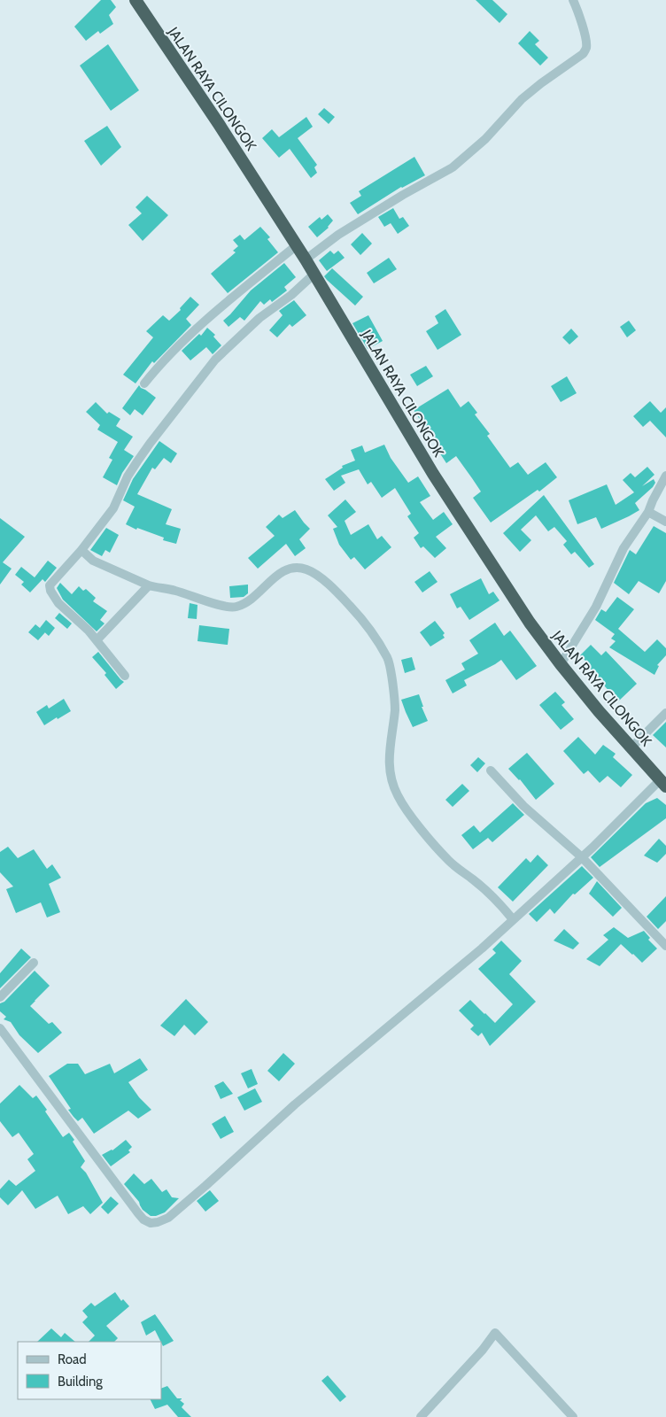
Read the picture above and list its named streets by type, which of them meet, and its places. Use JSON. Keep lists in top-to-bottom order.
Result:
{
  "streets": {
    "highway": ["JALAN RAYA CILONGOK"]
  },
  "legend": ["Road", "Building"]
}
